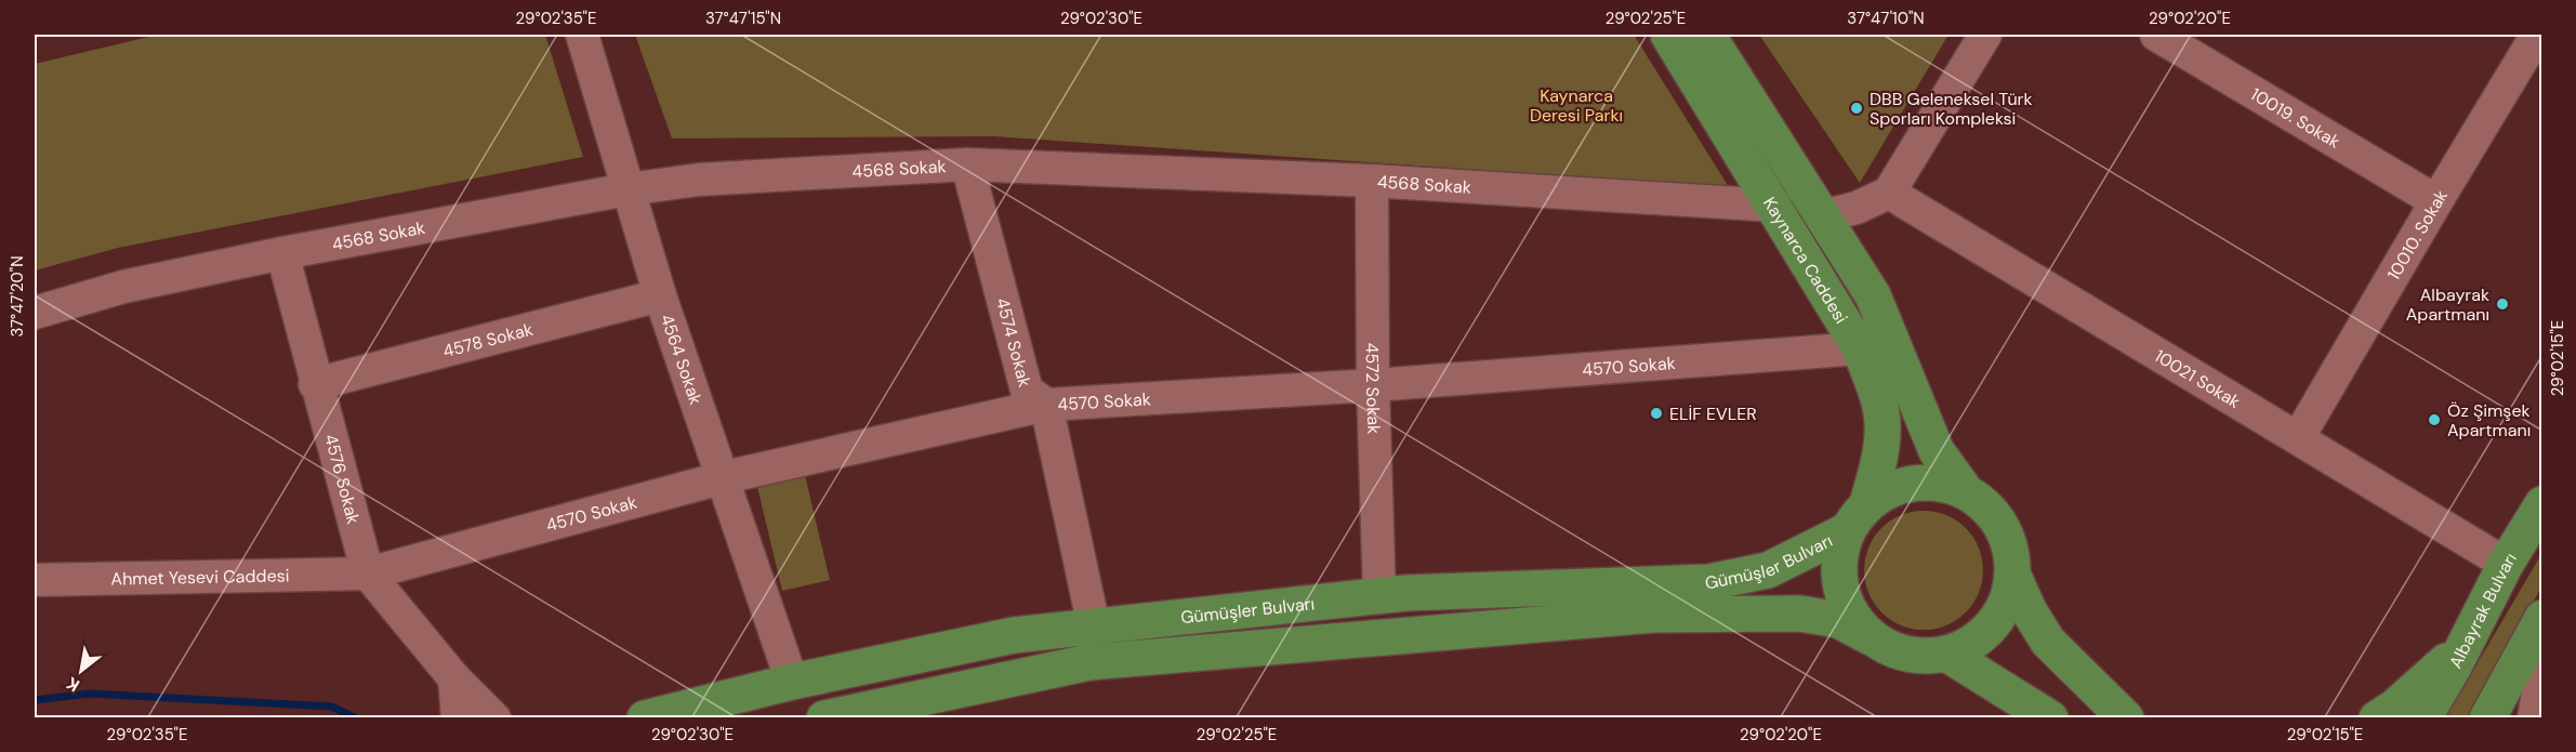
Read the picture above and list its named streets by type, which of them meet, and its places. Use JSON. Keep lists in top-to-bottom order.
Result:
{
  "streets": {
    "main road": ["Kaynarca Caddesi", "Gümüşler Bulvarı", "Albayrak Bulvarı"],
    "street": [
      "10019. Sokak",
      "4568 Sokak",
      "10010. Sokak",
      "4578 Sokak",
      "4574 Sokak",
      "4564 Sokak",
      "4570 Sokak",
      "10021 Sokak",
      "4572 Sokak",
      "4576 Sokak",
      "Ahmet Yesevi Caddesi"
    ]
  },
  "crossings": [
    ["10019. Sokak", "10010. Sokak"],
    ["4568 Sokak", "Kaynarca Caddesi"],
    ["4568 Sokak", "4574 Sokak"],
    ["4568 Sokak", "4564 Sokak"],
    ["4568 Sokak", "4572 Sokak"],
    ["4568 Sokak", "4576 Sokak"],
    ["10010. Sokak", "10021 Sokak"],
    ["Kaynarca Caddesi", "4570 Sokak"],
    ["Kaynarca Caddesi", "Gümüşler Bulvarı"],
    ["4578 Sokak", "4564 Sokak"],
    ["4578 Sokak", "4576 Sokak"],
    ["4574 Sokak", "4570 Sokak"],
    ["4574 Sokak", "Gümüşler Bulvarı"],
    ["4564 Sokak", "4570 Sokak"],
    ["4564 Sokak", "Gümüşler Bulvarı"],
    ["4570 Sokak", "4572 Sokak"],
    ["4570 Sokak", "4576 Sokak"],
    ["4570 Sokak", "Ahmet Yesevi Caddesi"],
    ["10021 Sokak", "Albayrak Bulvarı"],
    ["4572 Sokak", "Gümüşler Bulvarı"],
    ["4576 Sokak", "Ahmet Yesevi Caddesi"]
  ],
  "parks": ["Kaynarca Deresi Parkı"],
  "places": [
    "DBB Geleneksel Türk Sporları Kompleksi",
    "Albayrak Apartmanı",
    "ELİF EVLER",
    "Öz Şimşek Apartmanı"
  ],
  "north": "bottom left",
  "coordinates": [
    "29°02'35\"E",
    "37°47'15\"N",
    "29°02'30\"E",
    "29°02'25\"E",
    "37°47'10\"N",
    "29°02'20\"E",
    "37°47'20\"N",
    "29°02'15\"E"
  ]
}
